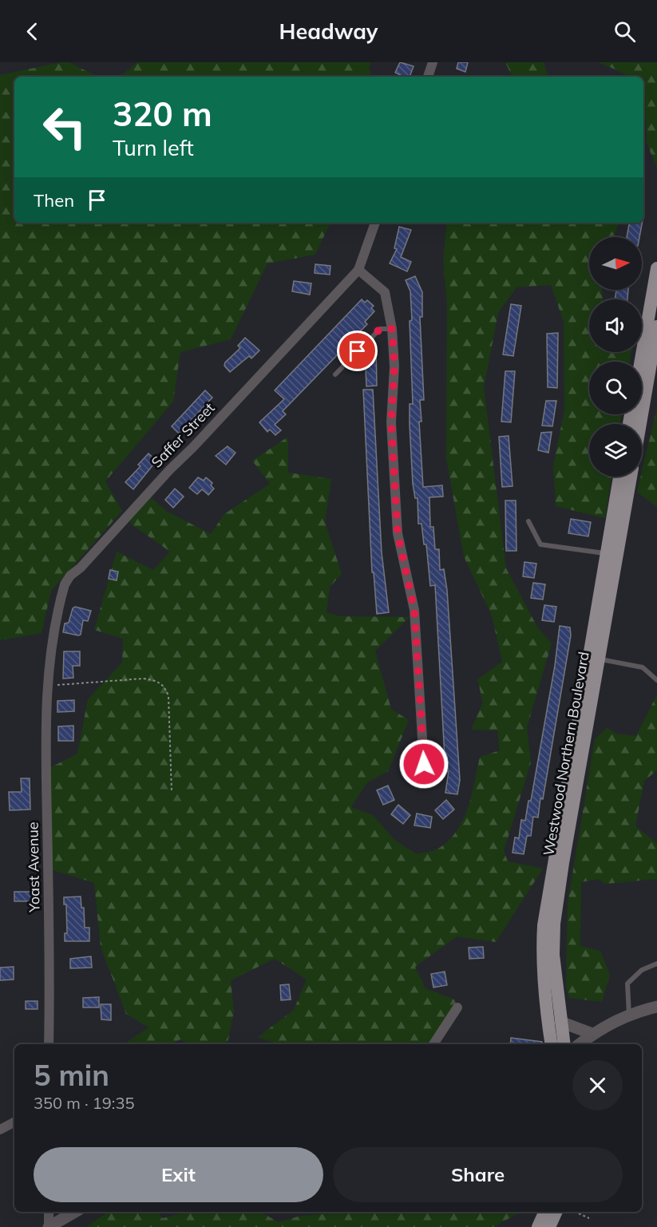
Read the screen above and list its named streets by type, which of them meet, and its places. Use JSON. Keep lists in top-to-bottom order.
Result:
{
  "streets": {
    "main road": ["Westwood Northern Boulevard"],
    "street": ["Saffer Street", "Yoast Avenue"]
  },
  "crossings": [
    ["Saffer Street", "Yoast Avenue"]
  ],
  "north": "right",
  "page": {
    "header": "Headway",
    "turn": ["320 m", "Turn left"],
    "then": "Then",
    "heading": ["5 min", "350 m · 19:35"],
    "buttons": ["Exit", "Share"]
  }
}
